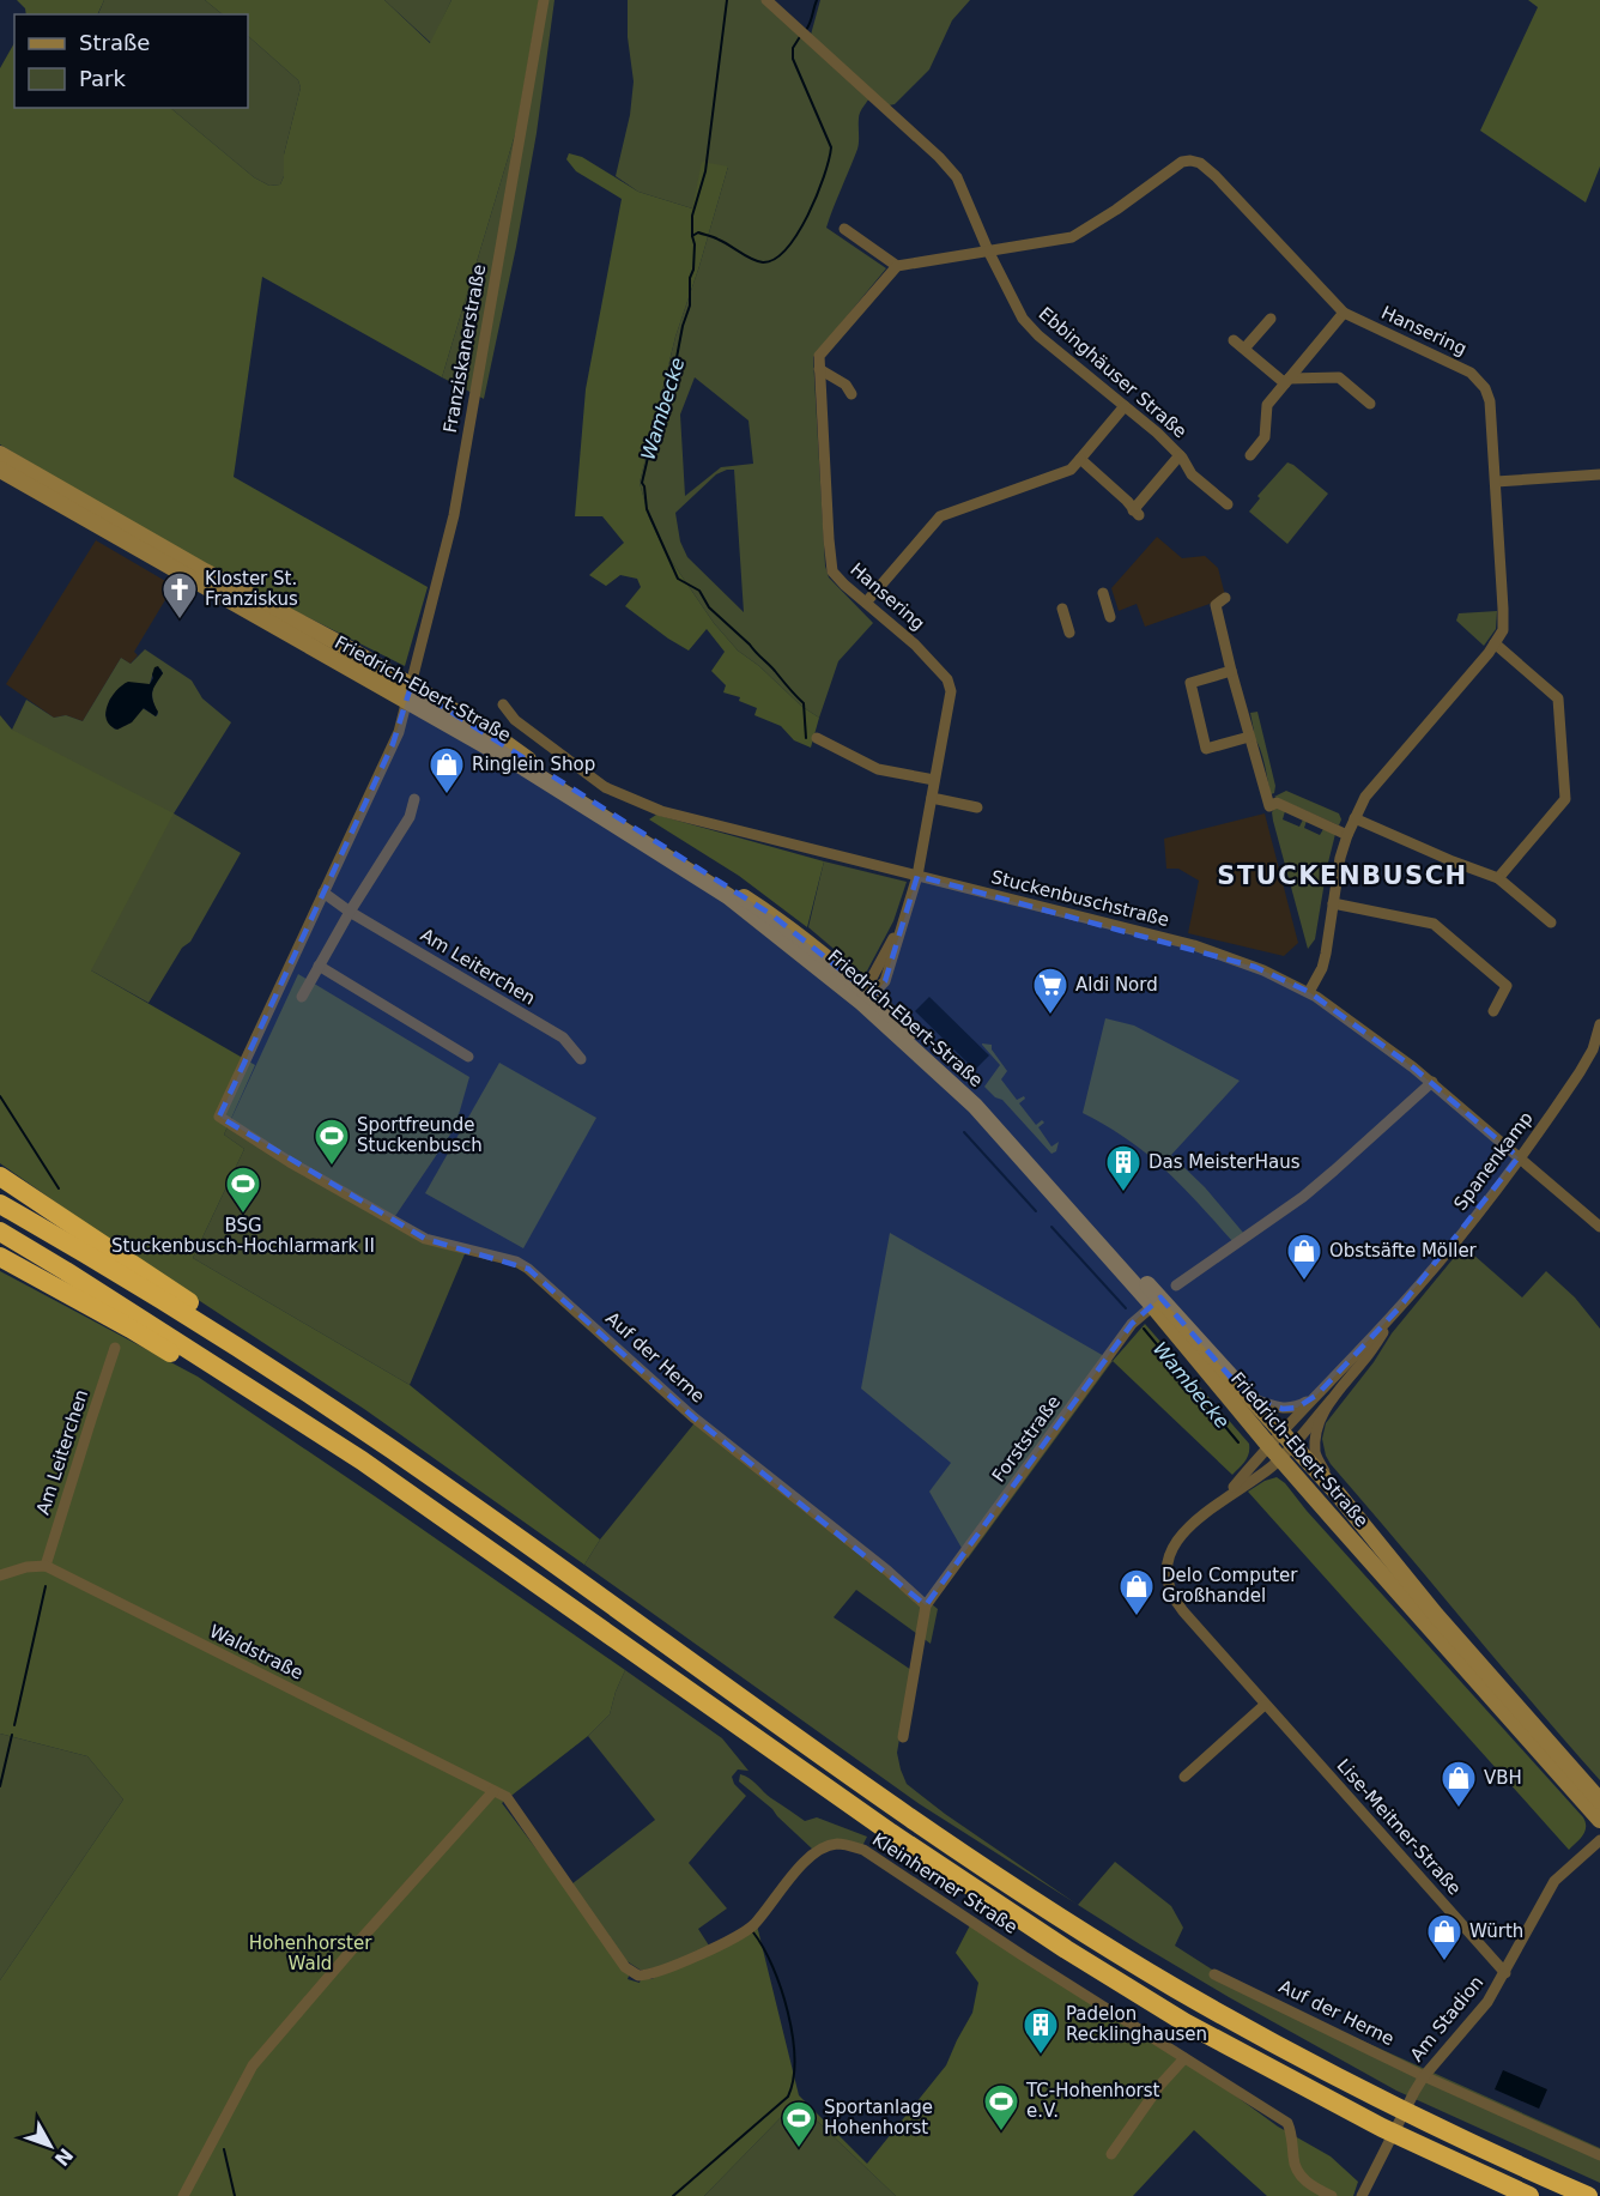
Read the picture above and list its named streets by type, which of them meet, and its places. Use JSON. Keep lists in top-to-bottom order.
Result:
{
  "streets": {
    "main road": ["Friedrich-Ebert-Straße"],
    "street": [
      "Hansering",
      "Franziskanerstraße",
      "Ebbinghäuser Straße",
      "Stuckenbuschstraße",
      "Am Leiterchen",
      "Spanenkamp",
      "Auf der Herne",
      "Forststraße",
      "Waldstraße",
      "Lise-Meitner-Straße",
      "Kleinherner Straße",
      "Am Stadion"
    ]
  },
  "crossings": [
    ["Hansering", "Ebbinghäuser Straße"],
    ["Hansering", "Friedrich-Ebert-Straße"],
    ["Hansering", "Stuckenbuschstraße"],
    ["Franziskanerstraße", "Friedrich-Ebert-Straße"],
    ["Friedrich-Ebert-Straße", "Spanenkamp"],
    ["Friedrich-Ebert-Straße", "Forststraße"],
    ["Friedrich-Ebert-Straße", "Lise-Meitner-Straße"],
    ["Stuckenbuschstraße", "Spanenkamp"],
    ["Am Leiterchen", "Auf der Herne"],
    ["Am Leiterchen", "Waldstraße"],
    ["Spanenkamp", "Lise-Meitner-Straße"],
    ["Auf der Herne", "Forststraße"],
    ["Auf der Herne", "Am Stadion"],
    ["Waldstraße", "Kleinherner Straße"],
    ["Lise-Meitner-Straße", "Am Stadion"]
  ],
  "districts": ["STUCKENBUSCH"],
  "water": ["Wambecke"],
  "parks": ["Hohenhorster Wald"],
  "places": {
    "church": ["Kloster St. Franziskus"],
    "shop": [
      "Ringlein Shop",
      "Obstsäfte Möller",
      "Delo Computer Großhandel",
      "VBH",
      "Würth"
    ],
    "supermarket": ["Aldi Nord"],
    "sports": [
      "Sportfreunde Stuckenbusch",
      "BSG Stuckenbusch-Hochlarmark II",
      "TC-Hohenhorst e.V.",
      "Sportanlage Hohenhorst"
    ],
    "building": ["Das MeisterHaus", "Padelon Recklinghausen"]
  },
  "legend": ["Straße", "Park"],
  "north": "bottom right"
}
